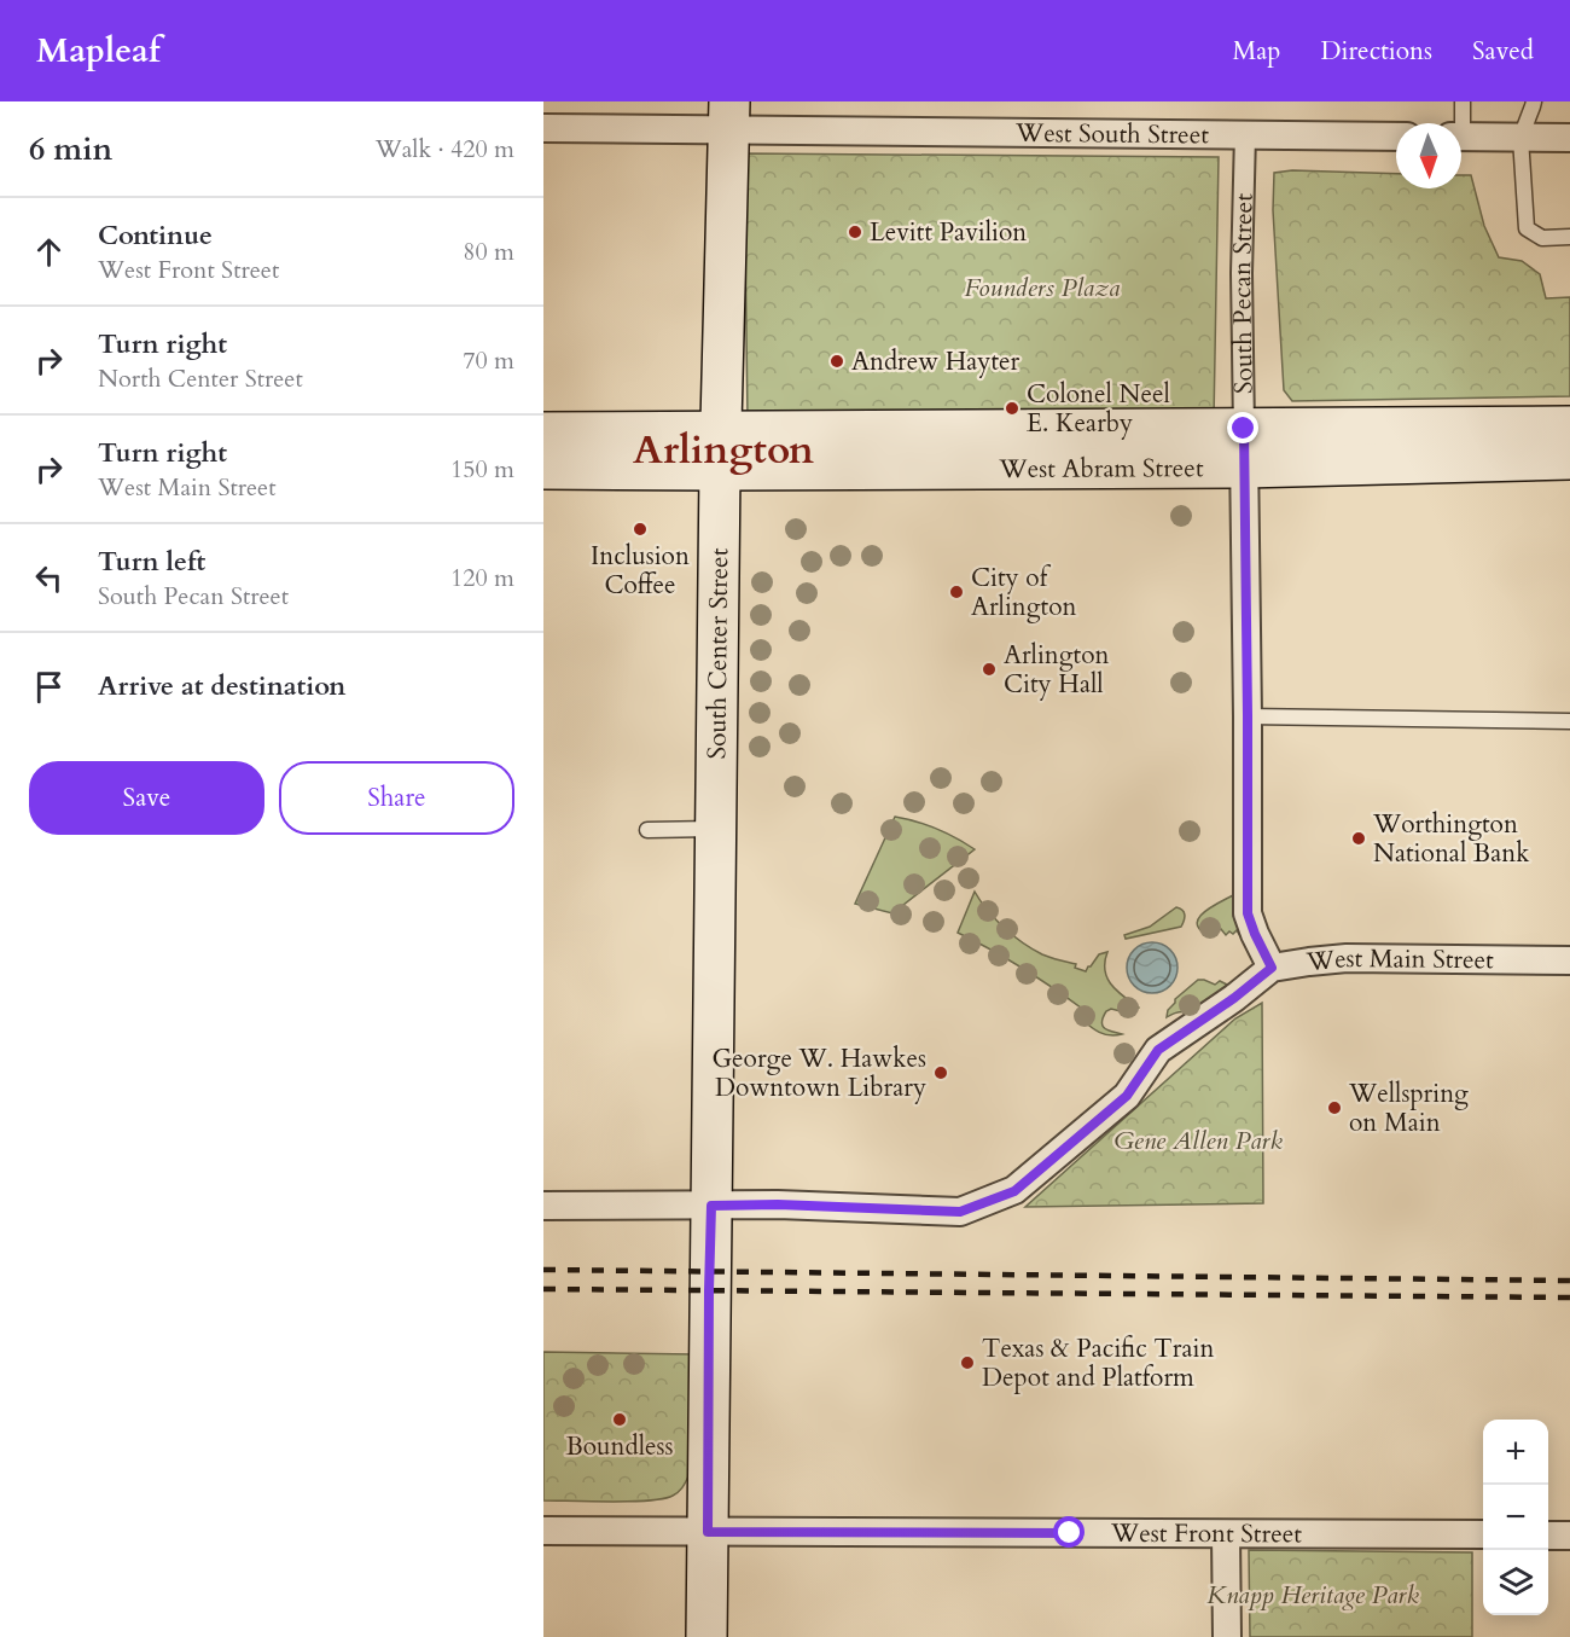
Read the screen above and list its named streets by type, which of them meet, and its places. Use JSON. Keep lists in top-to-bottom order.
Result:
{
  "streets": {
    "main road": ["West Abram Street", "South Center Street"],
    "street": [
      "West South Street",
      "South Pecan Street",
      "West Main Street",
      "West Front Street"
    ]
  },
  "crossings": [
    ["West South Street", "South Pecan Street"],
    ["West South Street", "South Center Street"],
    ["South Pecan Street", "West Abram Street"],
    ["South Pecan Street", "West Main Street"],
    ["West Abram Street", "South Center Street"],
    ["South Center Street", "West Main Street"],
    ["South Center Street", "West Front Street"]
  ],
  "districts": ["Arlington"],
  "parks": ["Founders Plaza", "Gene Allen Park", "Knapp Heritage Park"],
  "places": [
    "Levitt Pavilion",
    "Andrew Hayter",
    "Colonel Neel E. Kearby",
    "Inclusion Coffee",
    "City of Arlington",
    "Arlington City Hall",
    "Worthington National Bank",
    "George W. Hawkes Downtown Library",
    "Wellspring on Main",
    "Texas & Pacific Train Depot and Platform",
    "Boundless"
  ],
  "north": "bottom",
  "page": {
    "header": "Mapleaf",
    "nav": ["Map", "Directions", "Saved"],
    "heading": ["6 min", "Walk · 420 m"],
    "list": [
      ["Continue", "West Front Street", "80 m"],
      ["Turn right", "North Center Street", "70 m"],
      ["Turn right", "West Main Street", "150 m"],
      ["Turn left", "South Pecan Street", "120 m"],
      "Arrive at destination"
    ],
    "buttons": ["Save", "Share"],
    "map_buttons": ["+", "−"]
  }
}
